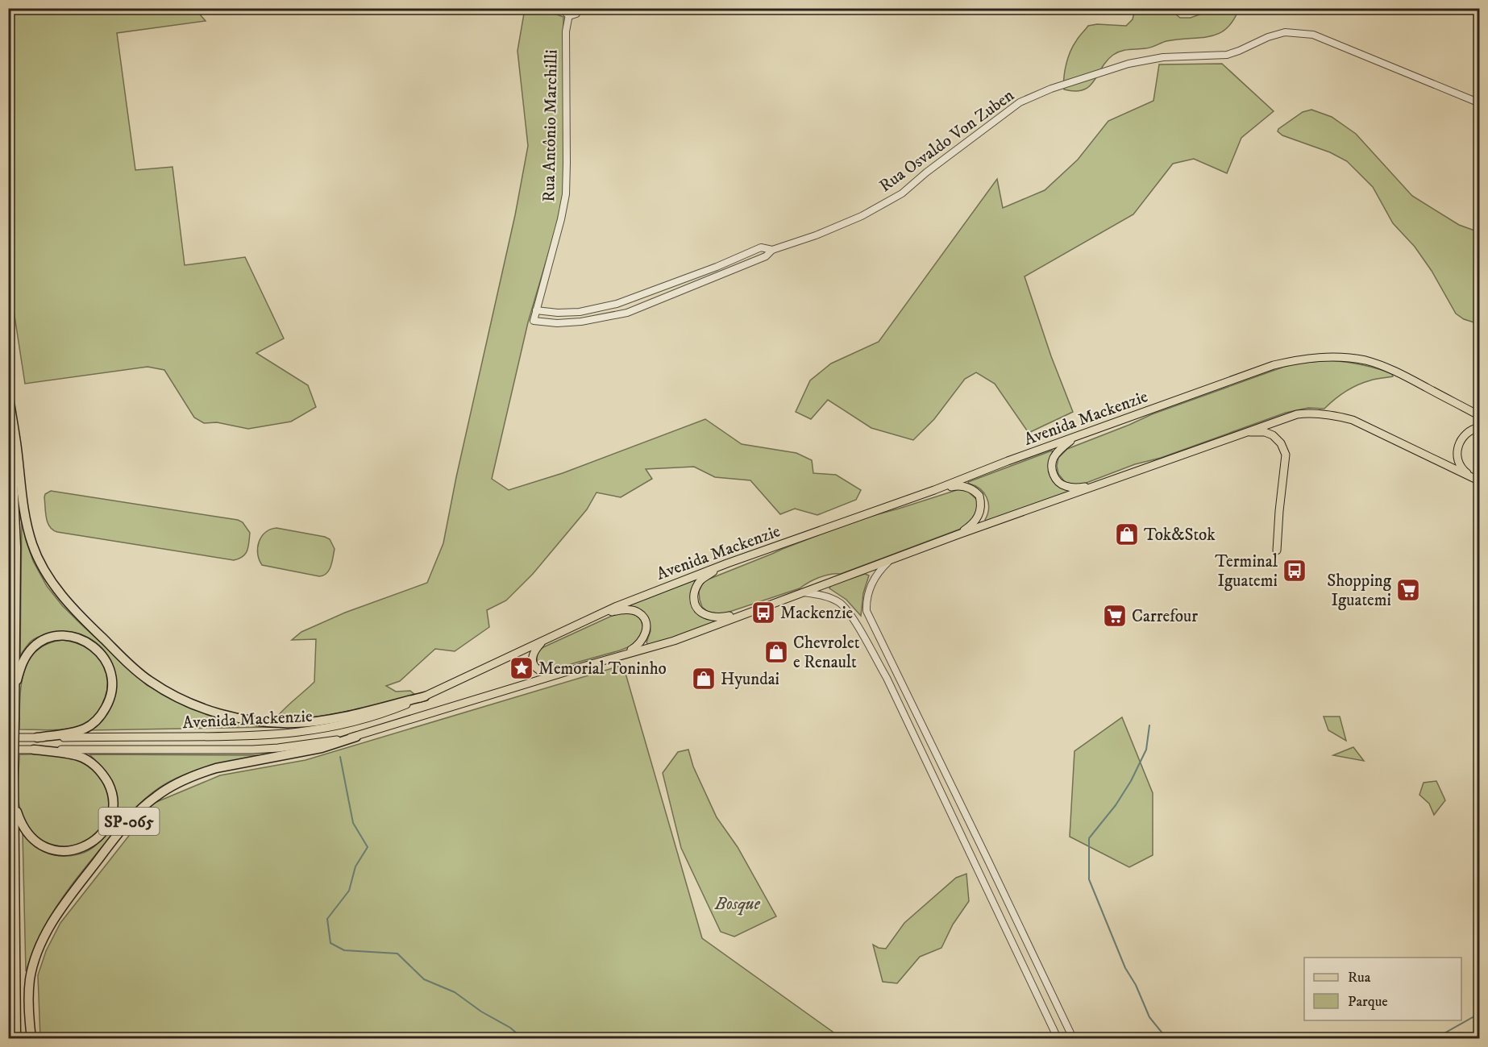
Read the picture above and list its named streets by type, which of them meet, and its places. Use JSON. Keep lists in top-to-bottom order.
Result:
{
  "streets": {
    "highway": ["SP-065"],
    "main road": ["Avenida Mackenzie"],
    "street": ["Rua Antônio Marchilli", "Rua Osvaldo Von Zuben"]
  },
  "crossings": [
    ["Rua Antônio Marchilli", "Rua Osvaldo Von Zuben"],
    ["Avenida Mackenzie", "SP-065"]
  ],
  "parks": ["Bosque"],
  "places": {
    "shop": ["Tok&Stok", "Chevrolet e Renault", "Hyundai"],
    "bus stop": ["Terminal Iguatemi", "Mackenzie"],
    "supermarket": ["Shopping Iguatemi", "Carrefour"],
    "place": ["Memorial Toninho"]
  },
  "legend": ["Rua", "Parque"]
}
